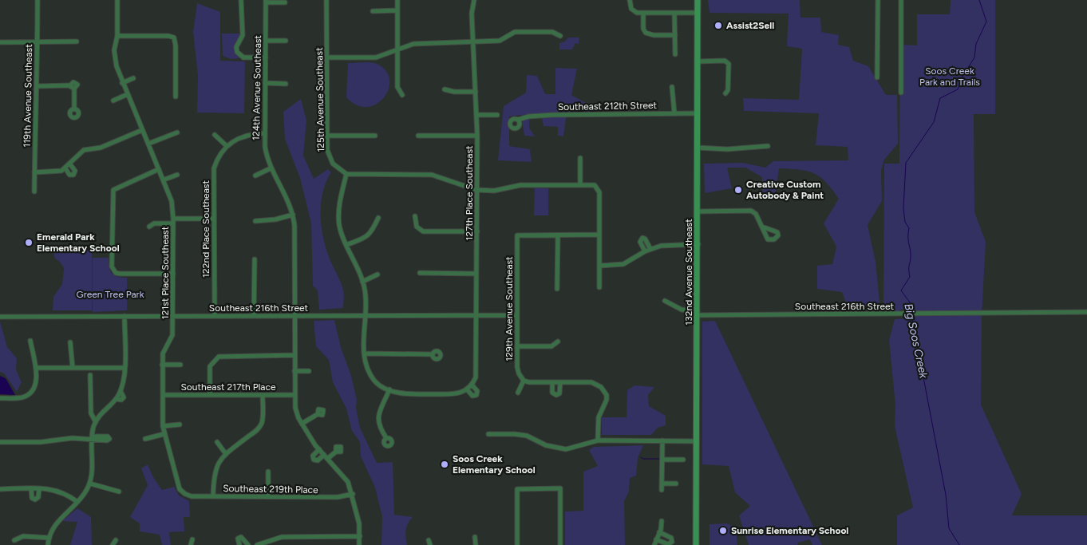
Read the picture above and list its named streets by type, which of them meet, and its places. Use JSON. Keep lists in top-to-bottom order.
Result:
{
  "streets": {
    "main road": ["132nd Avenue Southeast"],
    "street": [
      "124th Avenue Southeast",
      "119th Avenue Southeast",
      "125th Avenue Southeast",
      "Southeast 212th Street",
      "127th Place Southeast",
      "122nd Place Southeast",
      "121st Place Southeast",
      "Southeast 216th Street",
      "129th Avenue Southeast",
      "Southeast 217th Place",
      "Southeast 219th Place"
    ]
  },
  "crossings": [
    ["124th Avenue Southeast", "Southeast 216th Street"],
    ["124th Avenue Southeast", "Southeast 217th Place"],
    ["124th Avenue Southeast", "Southeast 219th Place"],
    ["Southeast 212th Street", "132nd Avenue Southeast"],
    ["127th Place Southeast", "Southeast 216th Street"],
    ["122nd Place Southeast", "Southeast 216th Street"],
    ["132nd Avenue Southeast", "Southeast 216th Street"],
    ["121st Place Southeast", "Southeast 216th Street"],
    ["121st Place Southeast", "Southeast 217th Place"],
    ["121st Place Southeast", "Southeast 219th Place"],
    ["Southeast 216th Street", "129th Avenue Southeast"]
  ],
  "water": ["Big Soos Creek"],
  "parks": ["Soos Creek Park and Trails", "Green Tree Park"],
  "places": [
    "Assist2Sell",
    "Creative Custom Autobody & Paint",
    "Emerald Park Elementary School",
    "Soos Creek Elementary School",
    "Sunrise Elementary School"
  ]
}
